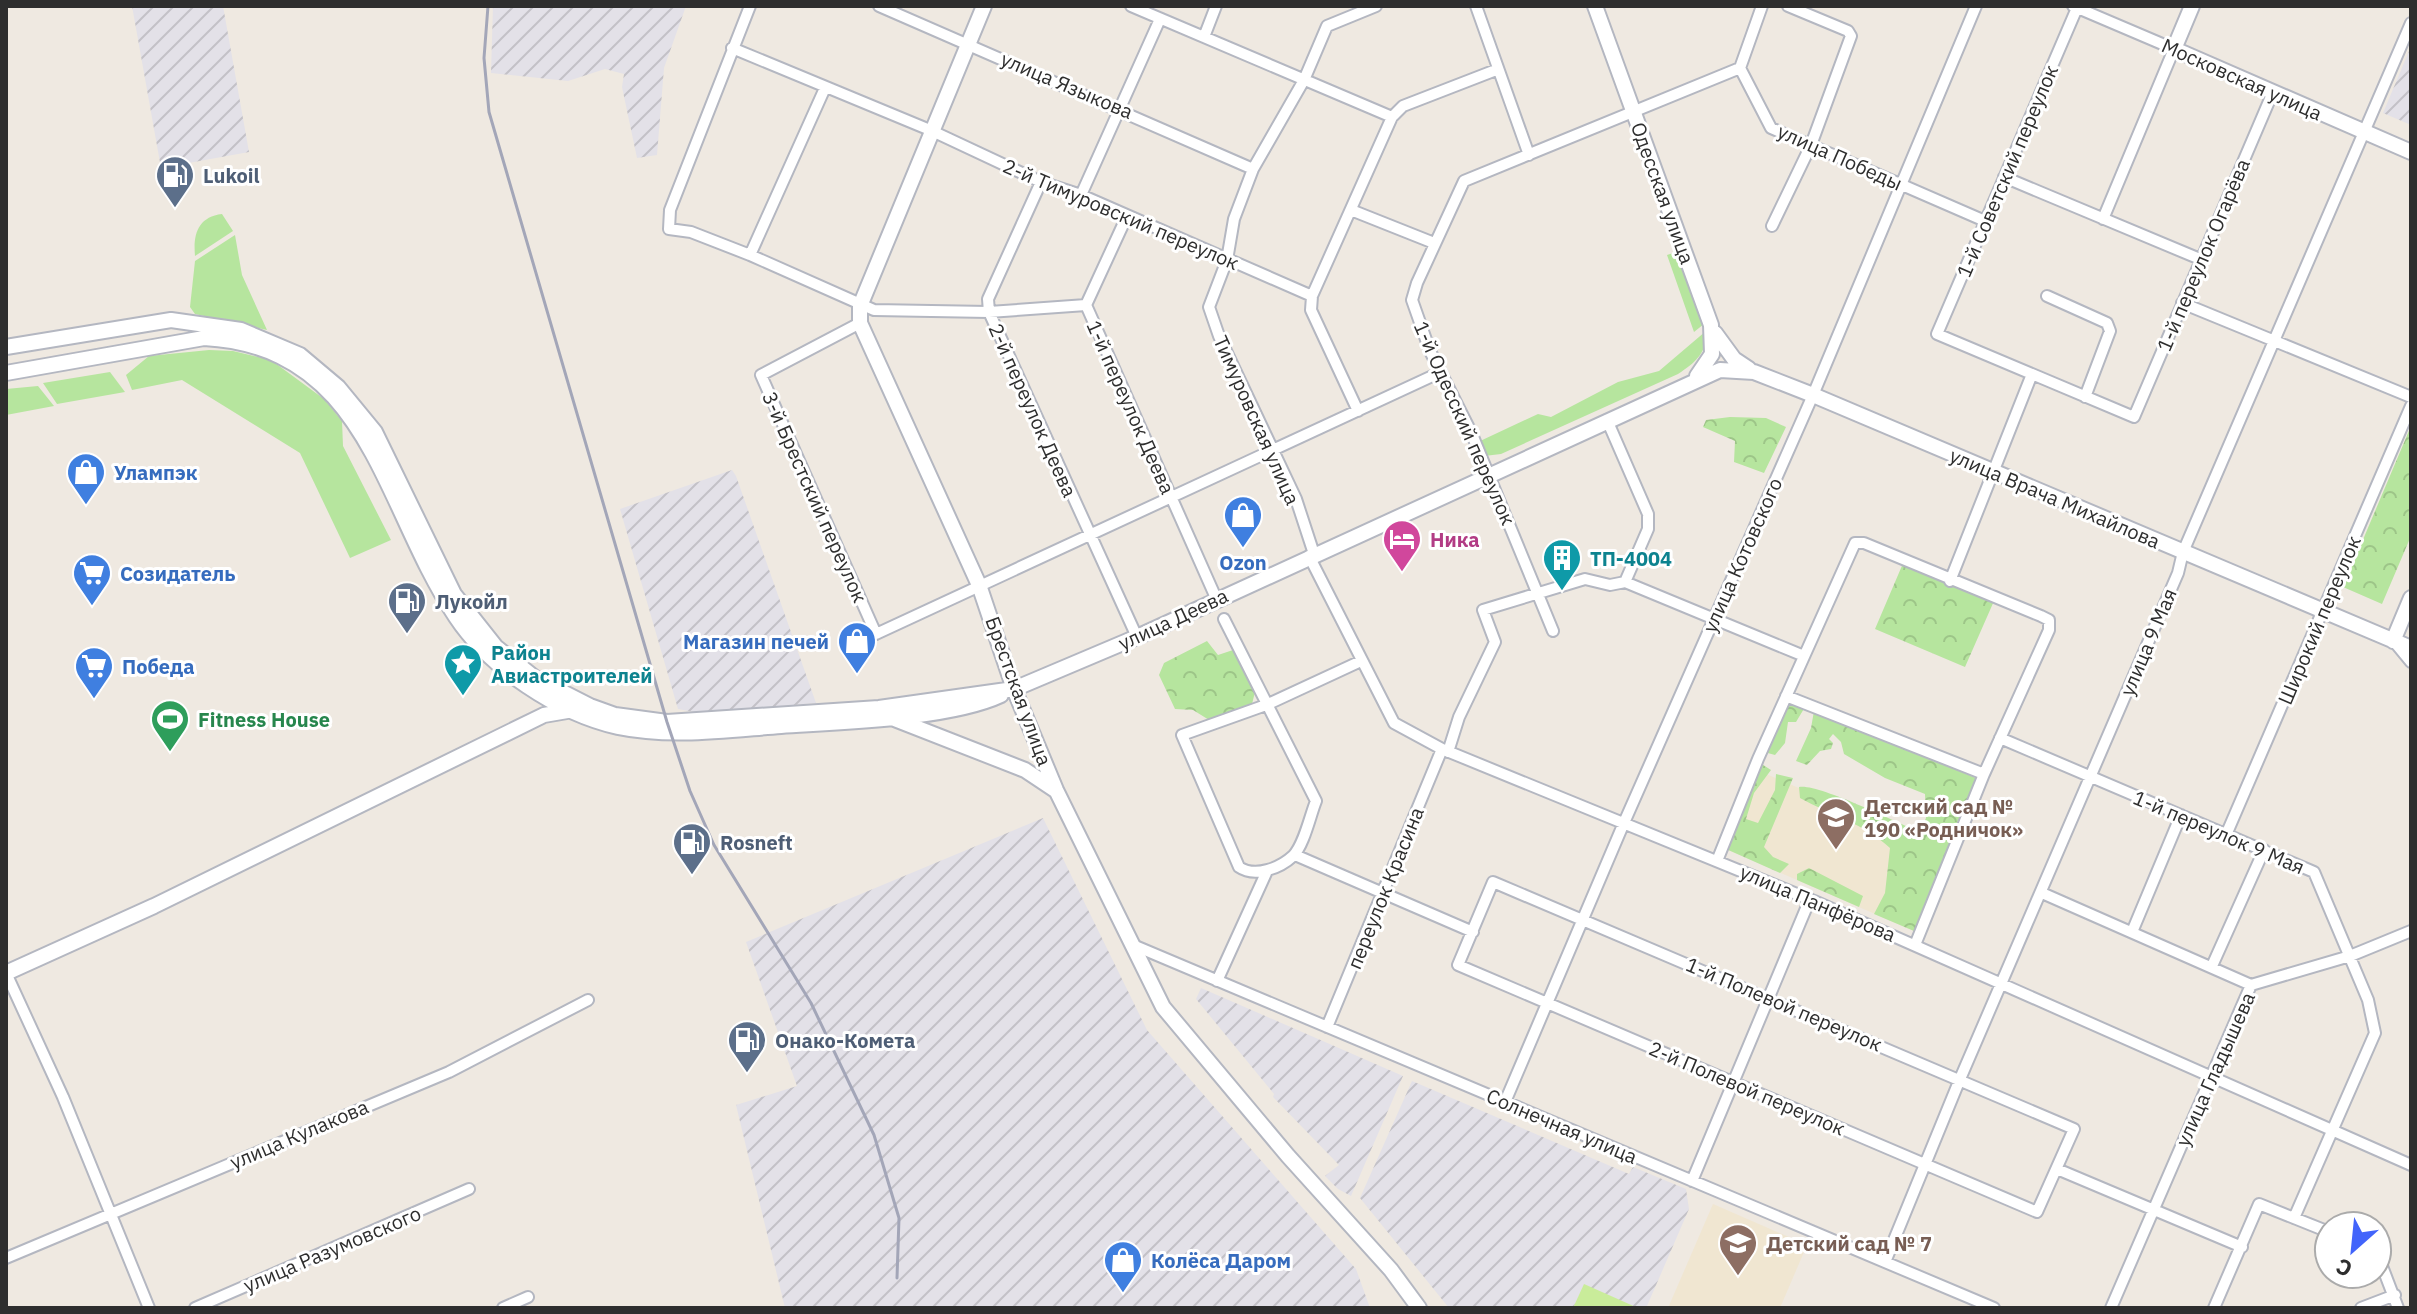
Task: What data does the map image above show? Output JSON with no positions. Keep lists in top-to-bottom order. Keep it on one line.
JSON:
{"streets":{"main road":["Московская улица","Одесская улица","улица Врача Михайлова","улица Деева","Брестская улица"],"street":["улица Языкова","улица Победы","1-й Советский переулок","2-й Тимуровский переулок","1-й переулок Огарёва","1-й переулок Деева","2-й переулок Деева","Тимуровская улица","1-й Одесский переулок","3-й Брестский переулок","улица Котовского","Широкий переулок","улица 9 Мая","1-й переулок 9 Мая","переулок Красина","улица Панфёрова","1-й Полевой переулок","улица Гладышева","2-й Полевой переулок","Солнечная улица","улица Кулакова","улица Разумовского"]},"crossings":[["Московская улица","1-й Советский переулок"],["Московская улица","1-й переулок Огарёва"],["Московская улица","улица 9 Мая"],["улица Языкова","Тимуровская улица"],["улица Языкова","Брестская улица"],["улица Победы","1-й Советский переулок"],["улица Победы","1-й Одесский переулок"],["улица Победы","улица Котовского"],["Одесская улица","1-й Одесский переулок"],["Одесская улица","улица Врача Михайлова"],["Одесская улица","улица Деева"],["2-й Тимуровский переулок","1-й переулок Деева"],["2-й Тимуровский переулок","2-й переулок Деева"],["2-й Тимуровский переулок","Тимуровская улица"],["2-й Тимуровский переулок","Брестская улица"],["1-й переулок Деева","улица Деева"],["2-й переулок Деева","улица Деева"],["Тимуровская улица","улица Деева"],["Тимуровская улица","улица Панфёрова"],["1-й Одесский переулок","улица Деева"],["1-й Одесский переулок","переулок Красина"],["3-й Брестский переулок","Брестская улица"],["улица Врача Михайлова","улица Котовского"],["улица Врача Михайлова","улица Деева"],["улица Врача Михайлова","Широкий переулок"],["улица Врача Михайлова","улица 9 Мая"],["улица Котовского","переулок Красина"],["улица Котовского","улица Панфёрова"],["улица Котовского","1-й Полевой переулок"],["улица Котовского","2-й Полевой переулок"],["улица Котовского","Солнечная улица"],["улица Деева","Брестская улица"],["улица Деева","улица Панфёрова"],["Широкий переулок","1-й переулок 9 Мая"],["улица 9 Мая","1-й переулок 9 Мая"],["улица 9 Мая","улица Панфёрова"],["улица 9 Мая","1-й Полевой переулок"],["улица 9 Мая","2-й Полевой переулок"],["улица 9 Мая","Солнечная улица"],["Брестская улица","Солнечная улица"],["1-й переулок 9 Мая","улица Панфёрова"],["1-й переулок 9 Мая","улица Гладышева"],["переулок Красина","улица Панфёрова"],["переулок Красина","Солнечная улица"],["улица Панфёрова","улица Гладышева"],["1-й Полевой переулок","2-й Полевой переулок"]],"places":{"fuel station":["Lukoil","Лукойл","Rosneft","Онако-Комета"],"shop":["Улампэк","Ozon","Магазин печей","Колёса Даром"],"hotel":["Ника"],"building":["ТП-4004"],"supermarket":["Созидатель","Победа"],"place":["Район Авиастроителей"],"sports":["Fitness House"],"school or university":["Детский сад № 190 «Родничок»","Детский сад № 7"]},"north":"bottom left"}
